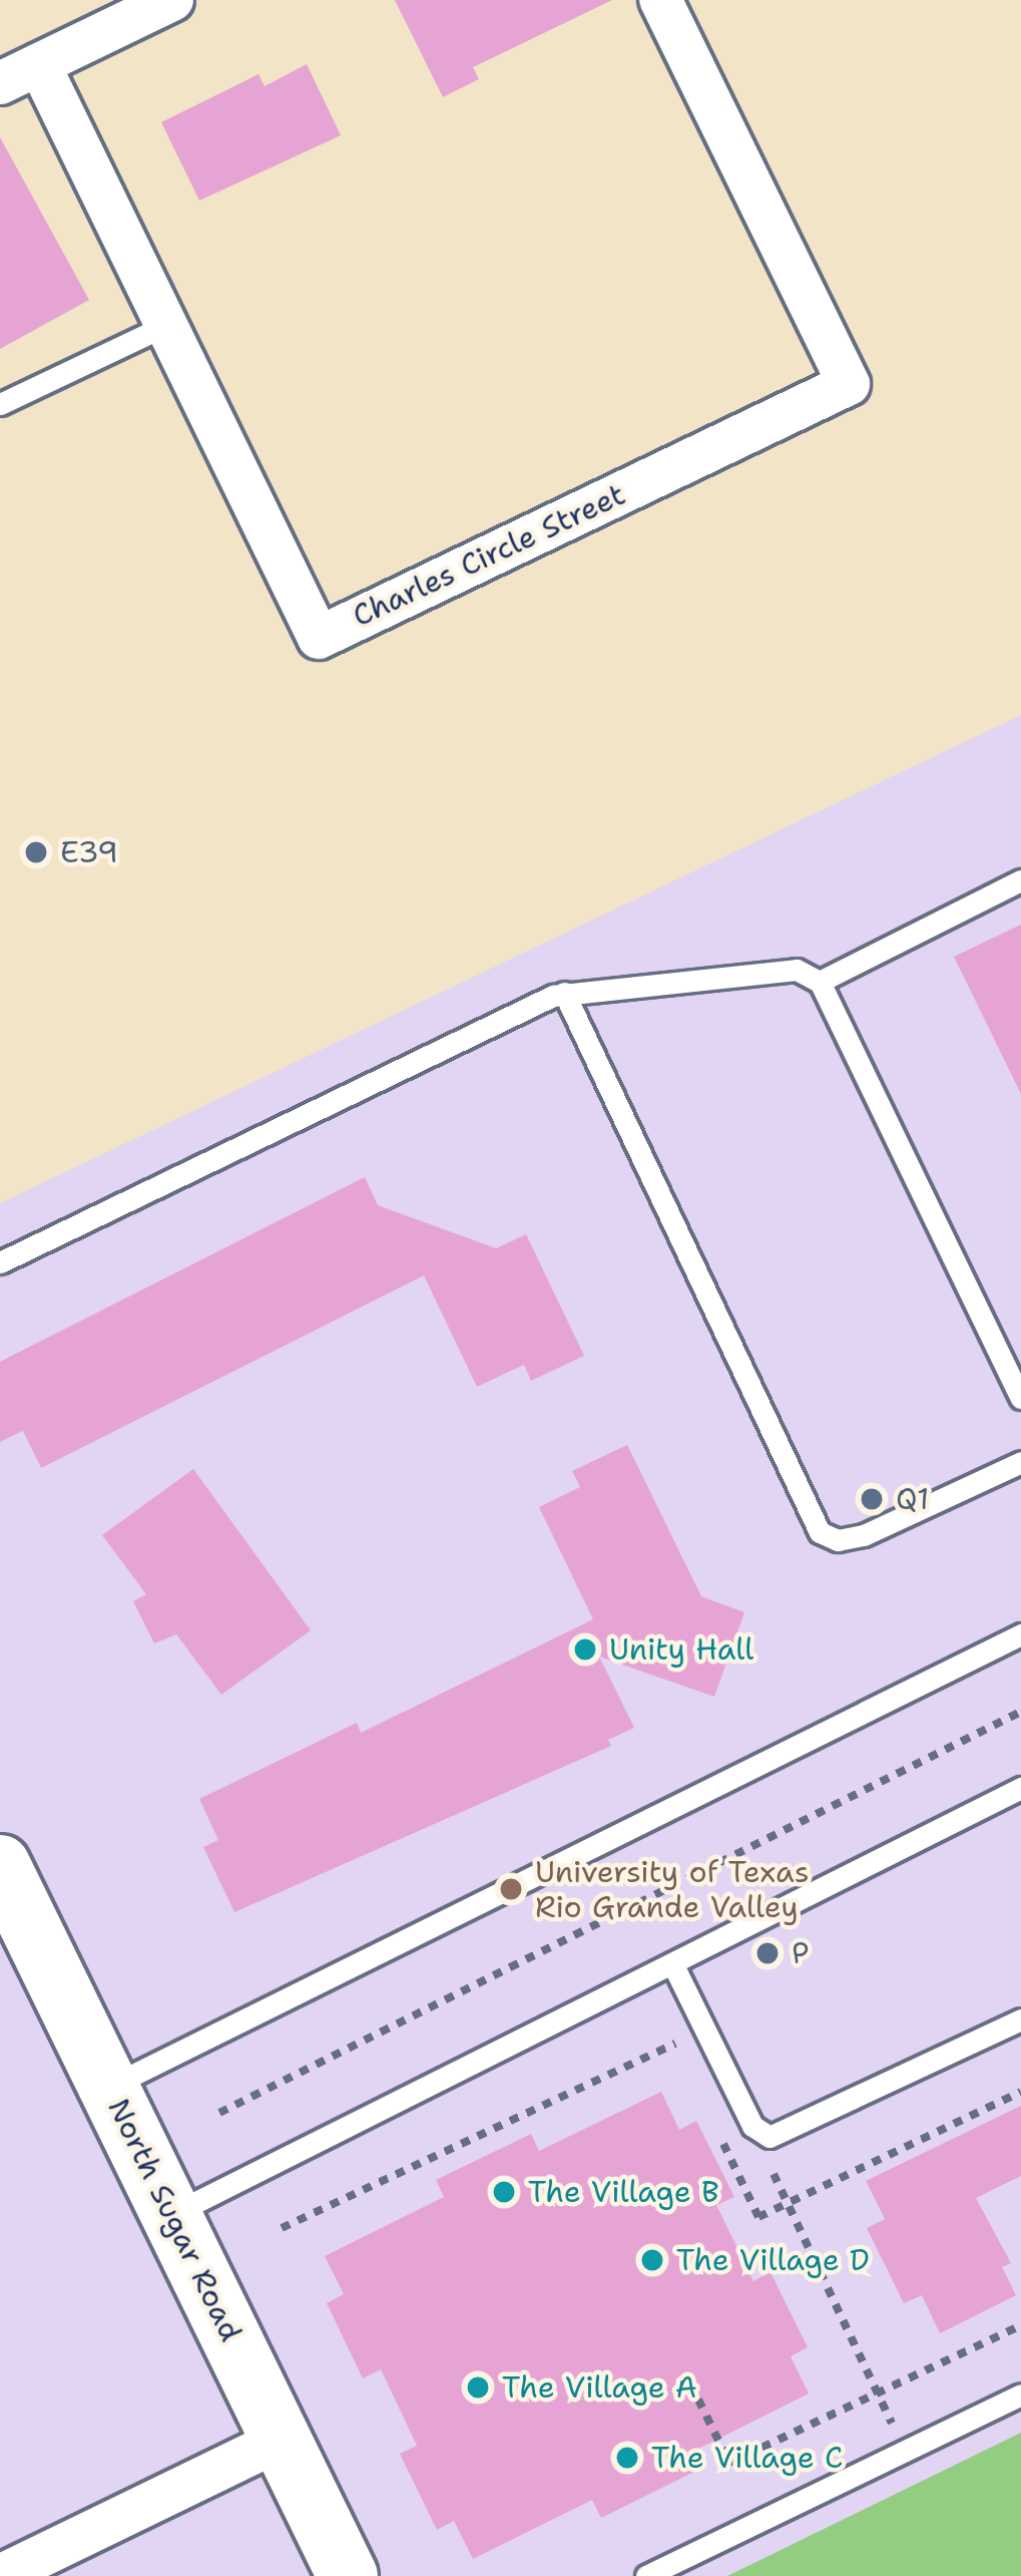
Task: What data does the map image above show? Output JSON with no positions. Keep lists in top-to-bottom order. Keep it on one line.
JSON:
{"streets":{"street":["Charles Circle Street","North Sugar Road"]},"places":["E39","Q1","Unity Hall","University of Texas Rio Grande Valley","P","The Village B","The Village D","The Village A","The Village C"]}
